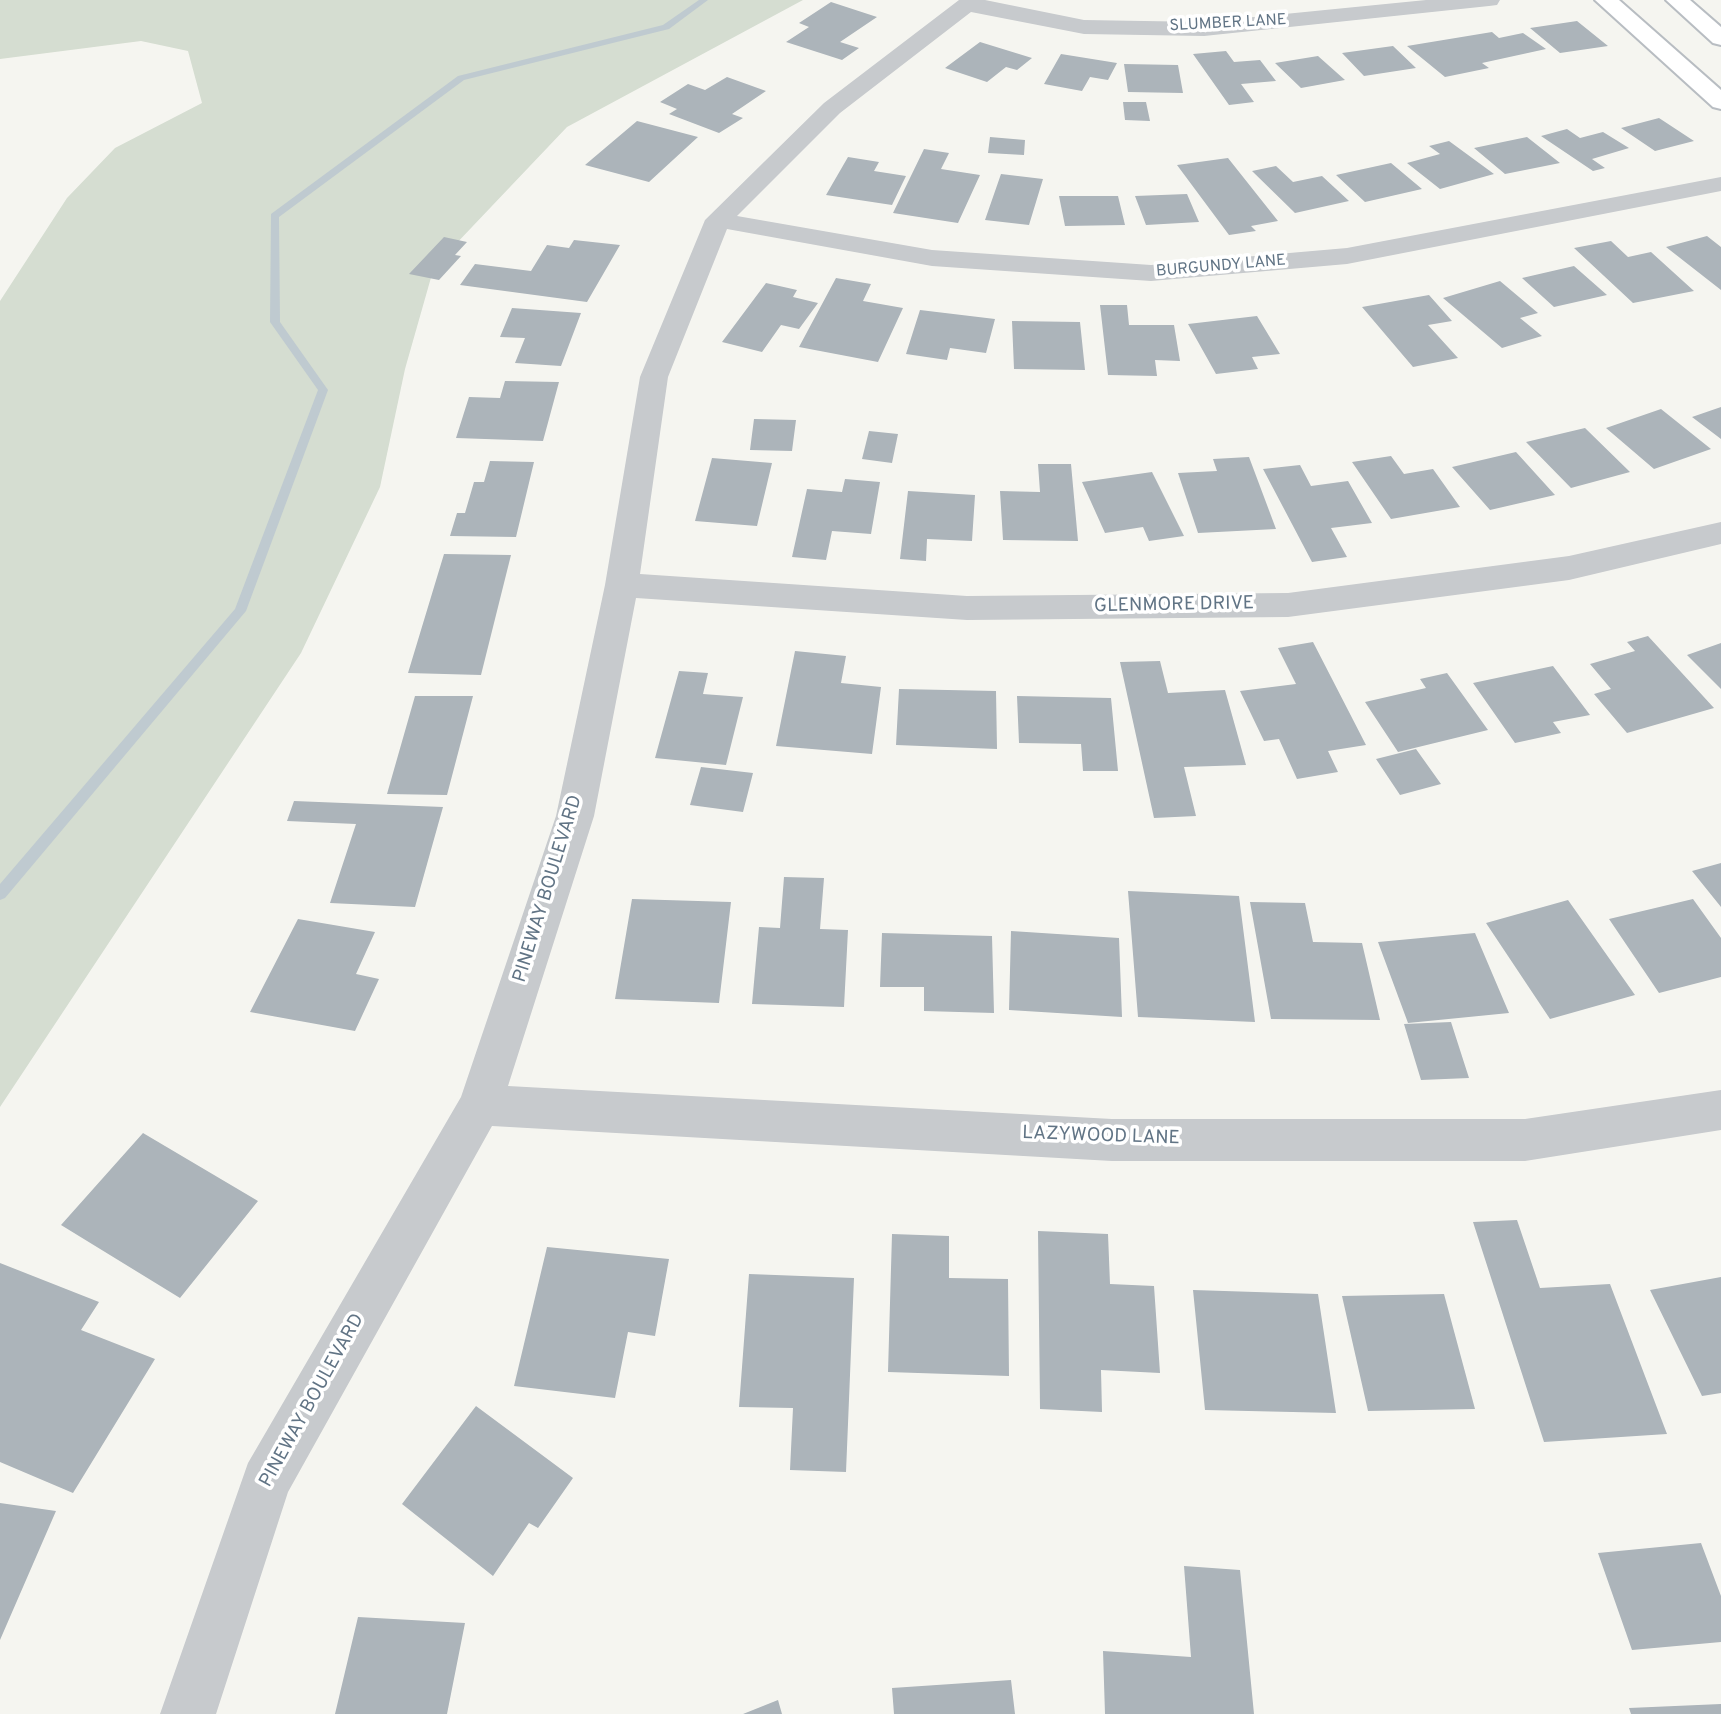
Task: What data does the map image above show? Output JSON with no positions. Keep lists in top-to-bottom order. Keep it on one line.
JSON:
{"streets":{"street":["SLUMBER LANE","BURGUNDY LANE","GLENMORE DRIVE","PINEWAY BOULEVARD","LAZYWOOD LANE"]},"crossings":[["SLUMBER LANE","PINEWAY BOULEVARD"],["BURGUNDY LANE","PINEWAY BOULEVARD"],["GLENMORE DRIVE","PINEWAY BOULEVARD"],["PINEWAY BOULEVARD","LAZYWOOD LANE"]]}
